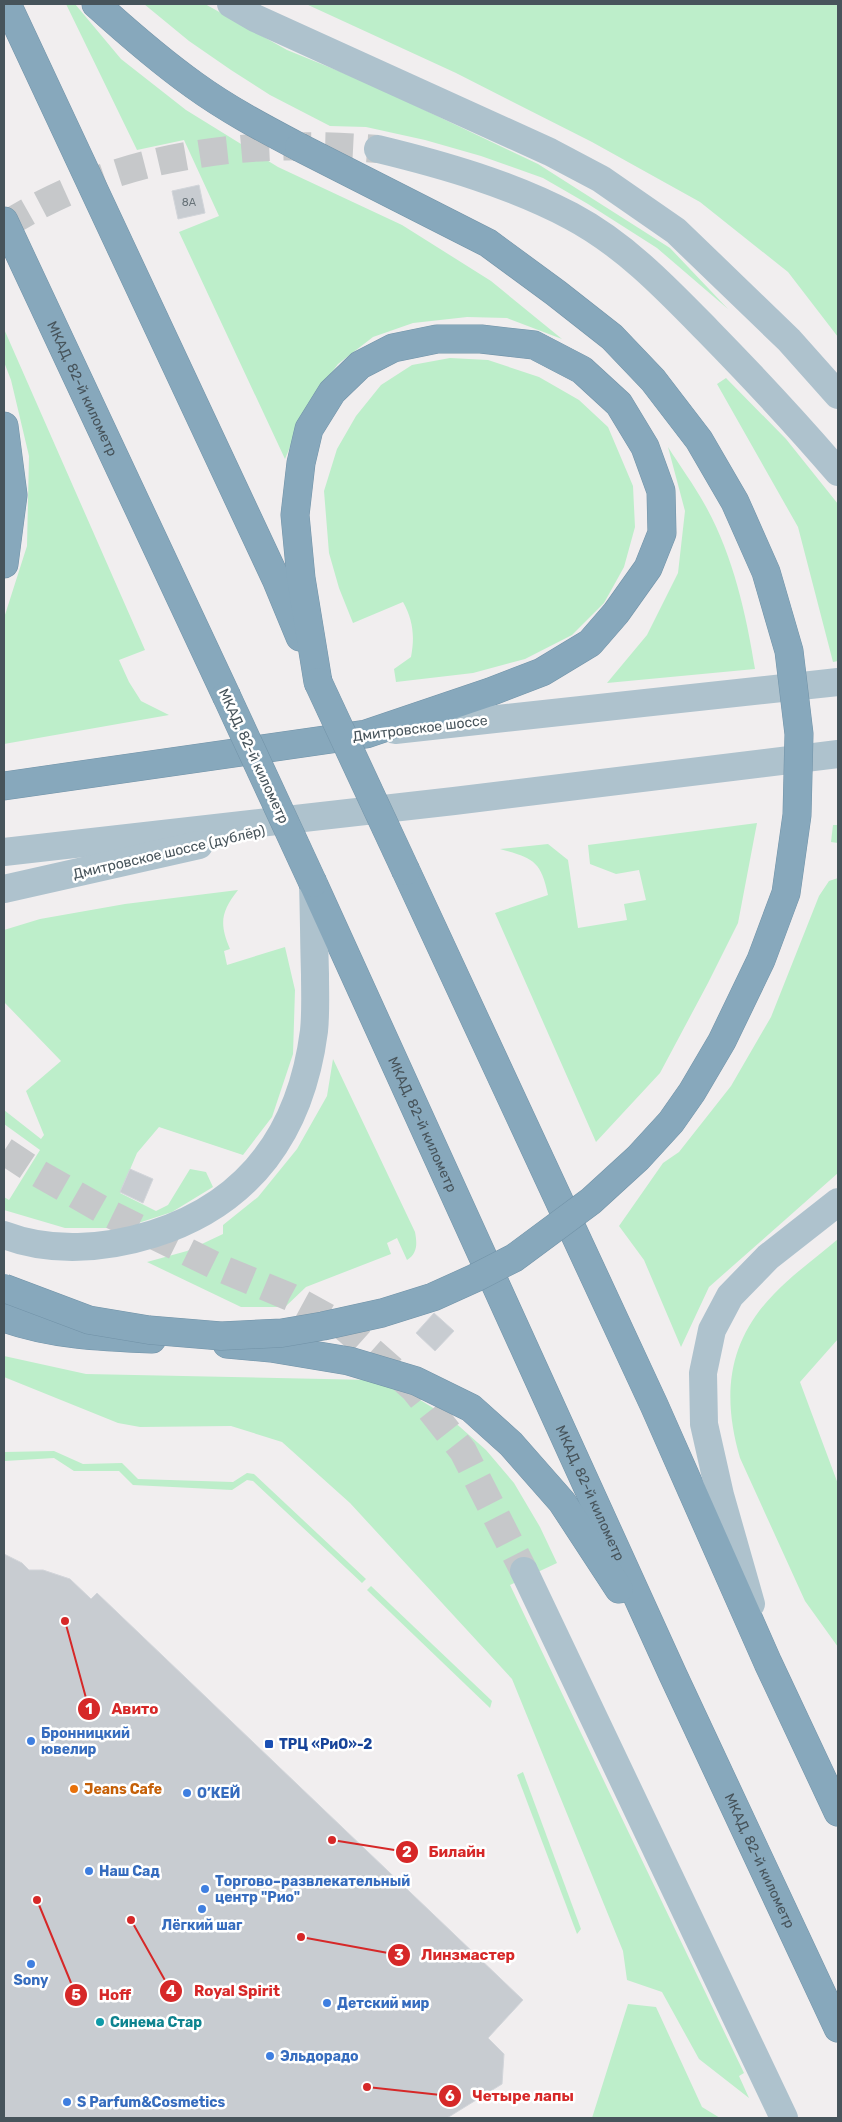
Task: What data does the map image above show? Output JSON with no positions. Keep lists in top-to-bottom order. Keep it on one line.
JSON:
{"streets":{"highway":["МКАД, 82-й километр","Дмитровское шоссе"],"main road":["Дмитровское шоссе (дублёр)"]},"places":{"other":["Авито","Бронницкий ювелир","Jeans Cafe","О’КЕЙ","Билайн","Наш Сад","Торгово–развлекательный центр \"Рио\"","Hoff","Лёгкий шаг","Royal Spirit","Линзмастер","Sony","Детский мир","Синема Стар","Эльдорадо","Четыре лапы","S Parfum&Cosmetics"],"transit":["ТРЦ «РиО»-2"]},"house_numbers":["8А"]}
